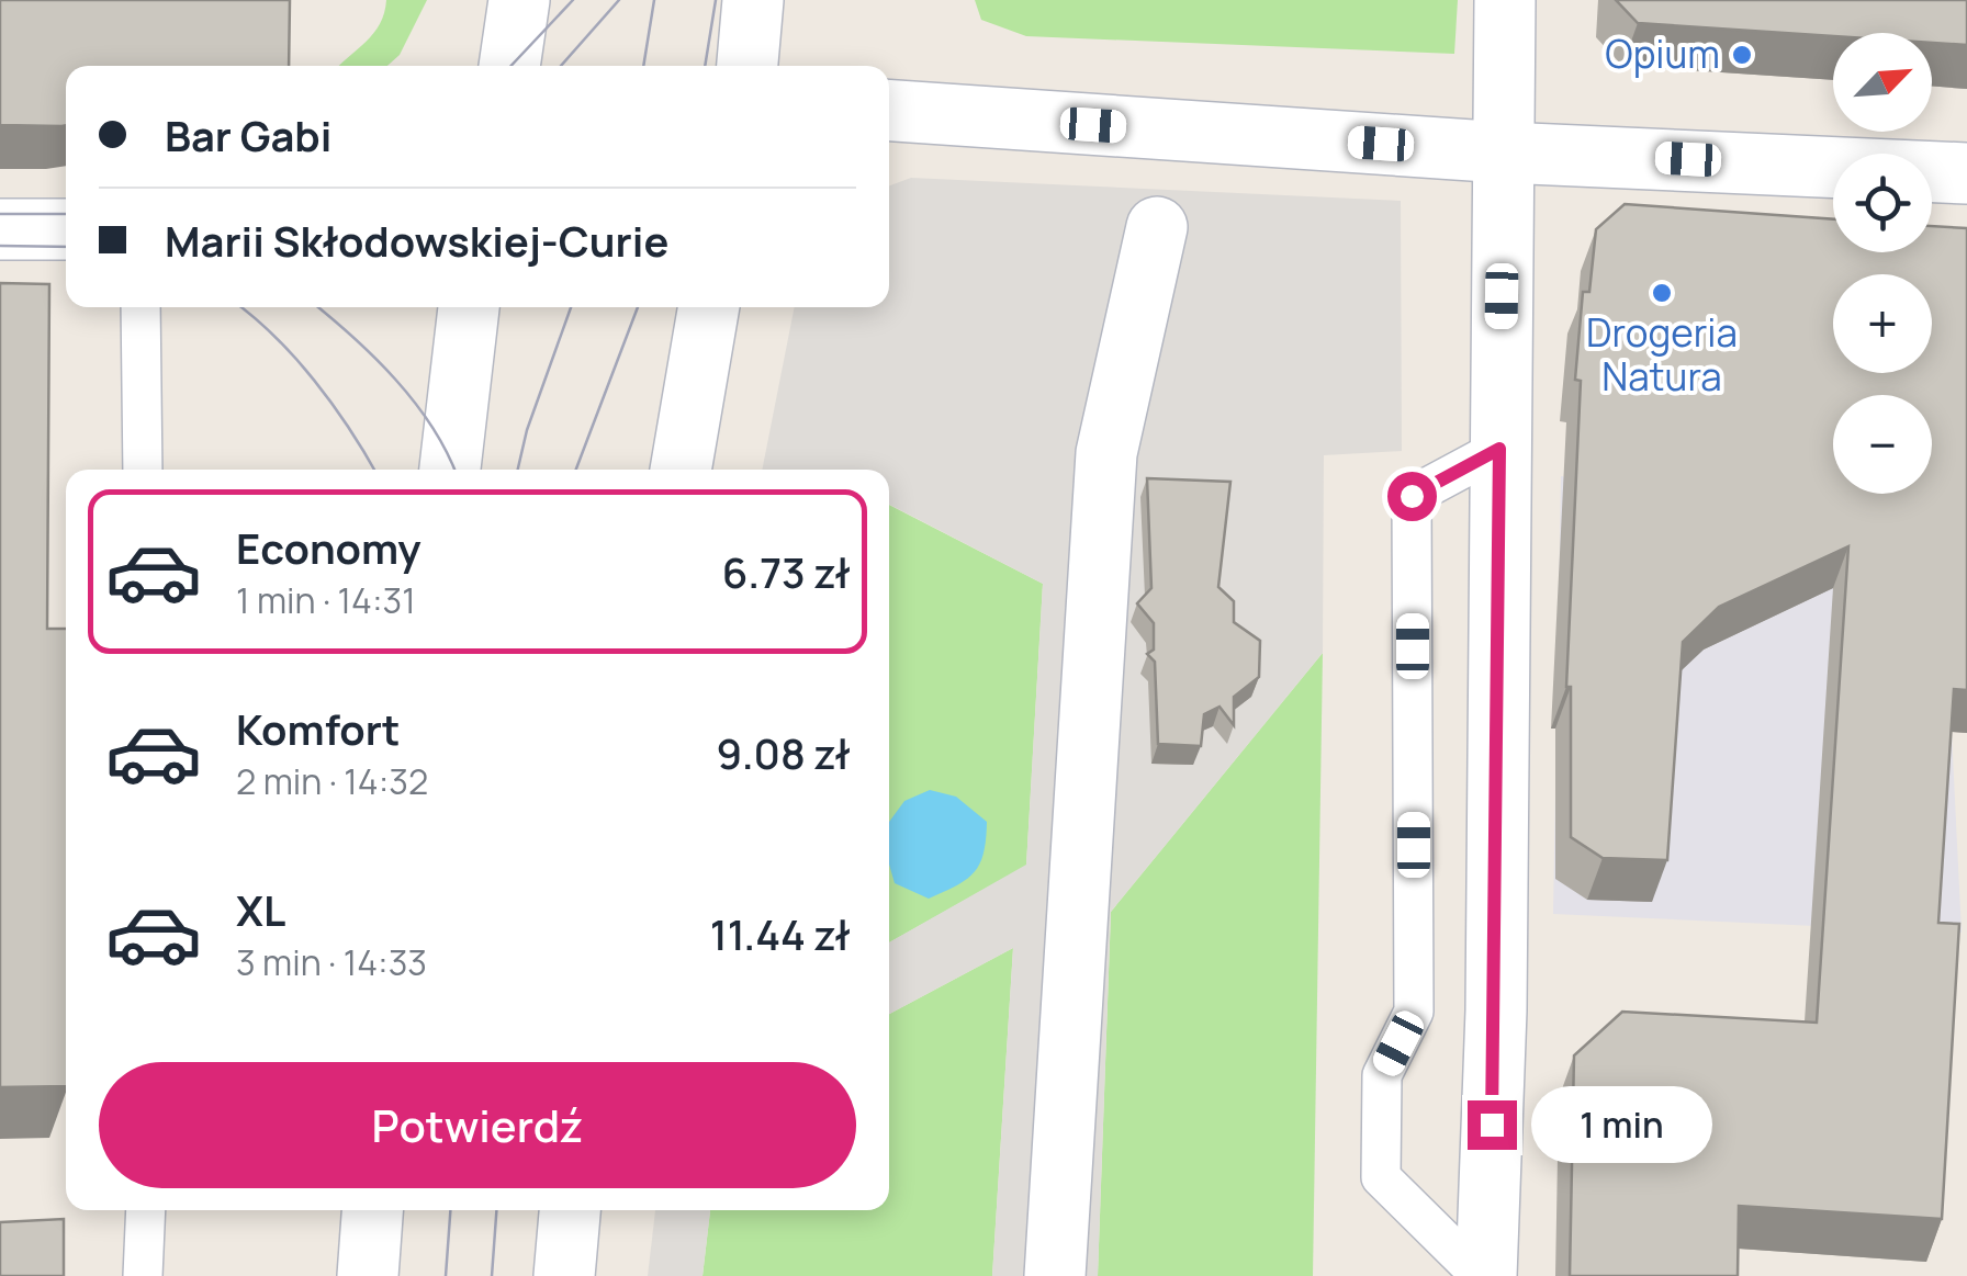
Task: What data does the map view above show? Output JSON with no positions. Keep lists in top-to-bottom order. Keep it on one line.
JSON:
{"places":["Opium","Drogeria Natura"],"north":"top right","page":{"map_buttons":["+","−"],"banner":["Bar Gabi","Marii Skłodowskiej-Curie"],"list":[{"name":"Economy","note":"1 min · 14:31","value":"6.73 zł"},{"name":"Komfort","note":"2 min · 14:32","value":"9.08 zł"},{"name":"XL","note":"3 min · 14:33","value":"11.44 zł"}],"buttons":"Potwierdź","bubble":"1 min"}}
